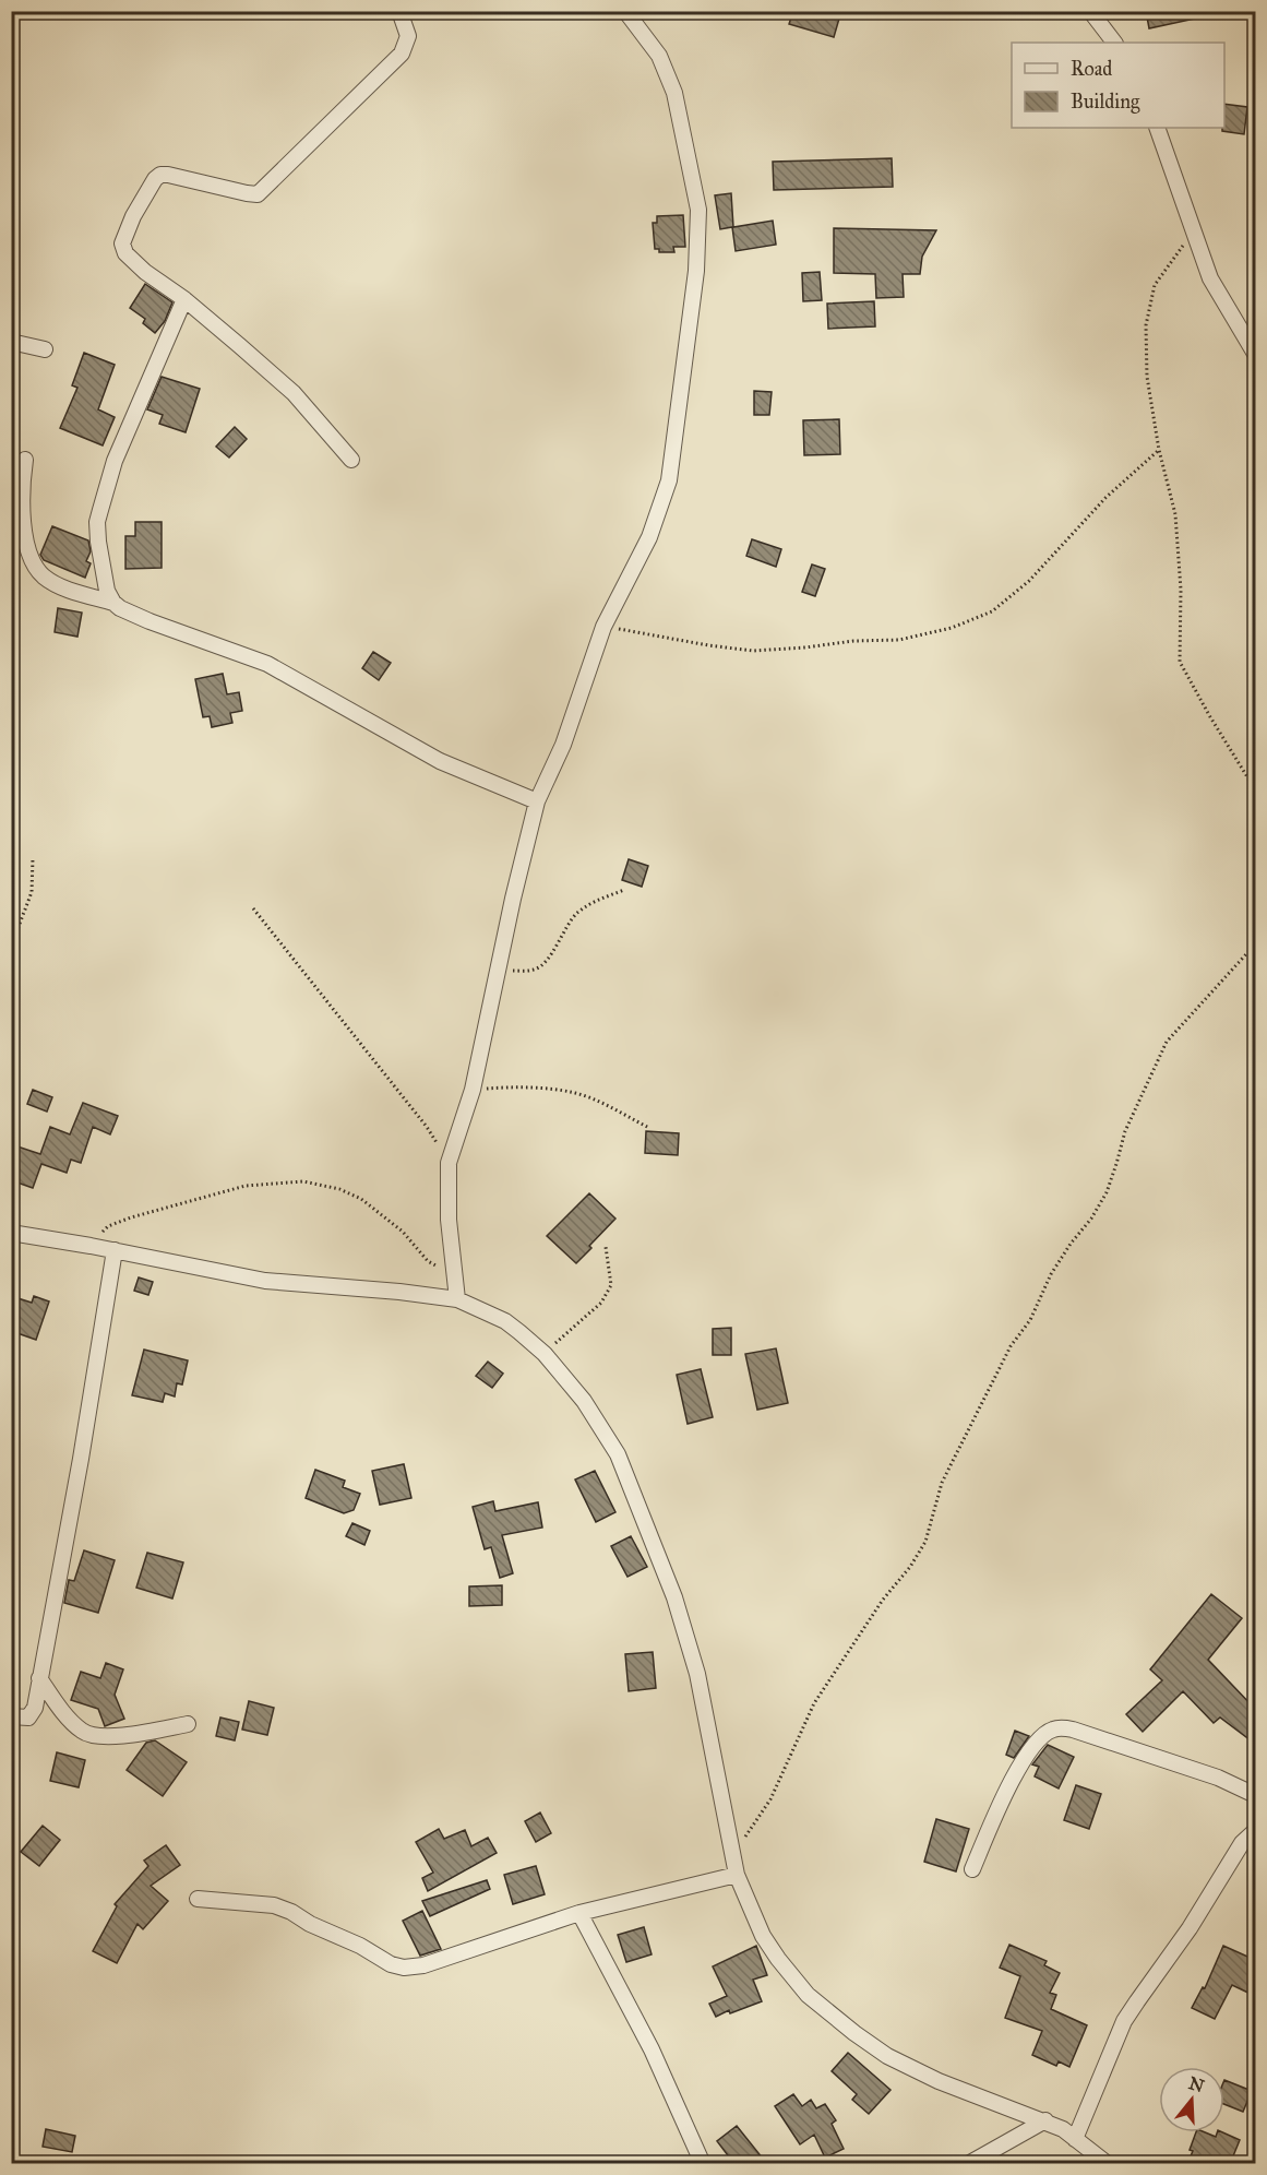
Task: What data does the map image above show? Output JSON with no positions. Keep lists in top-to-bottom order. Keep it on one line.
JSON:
{"legend":["Road","Building"],"north":"top"}
